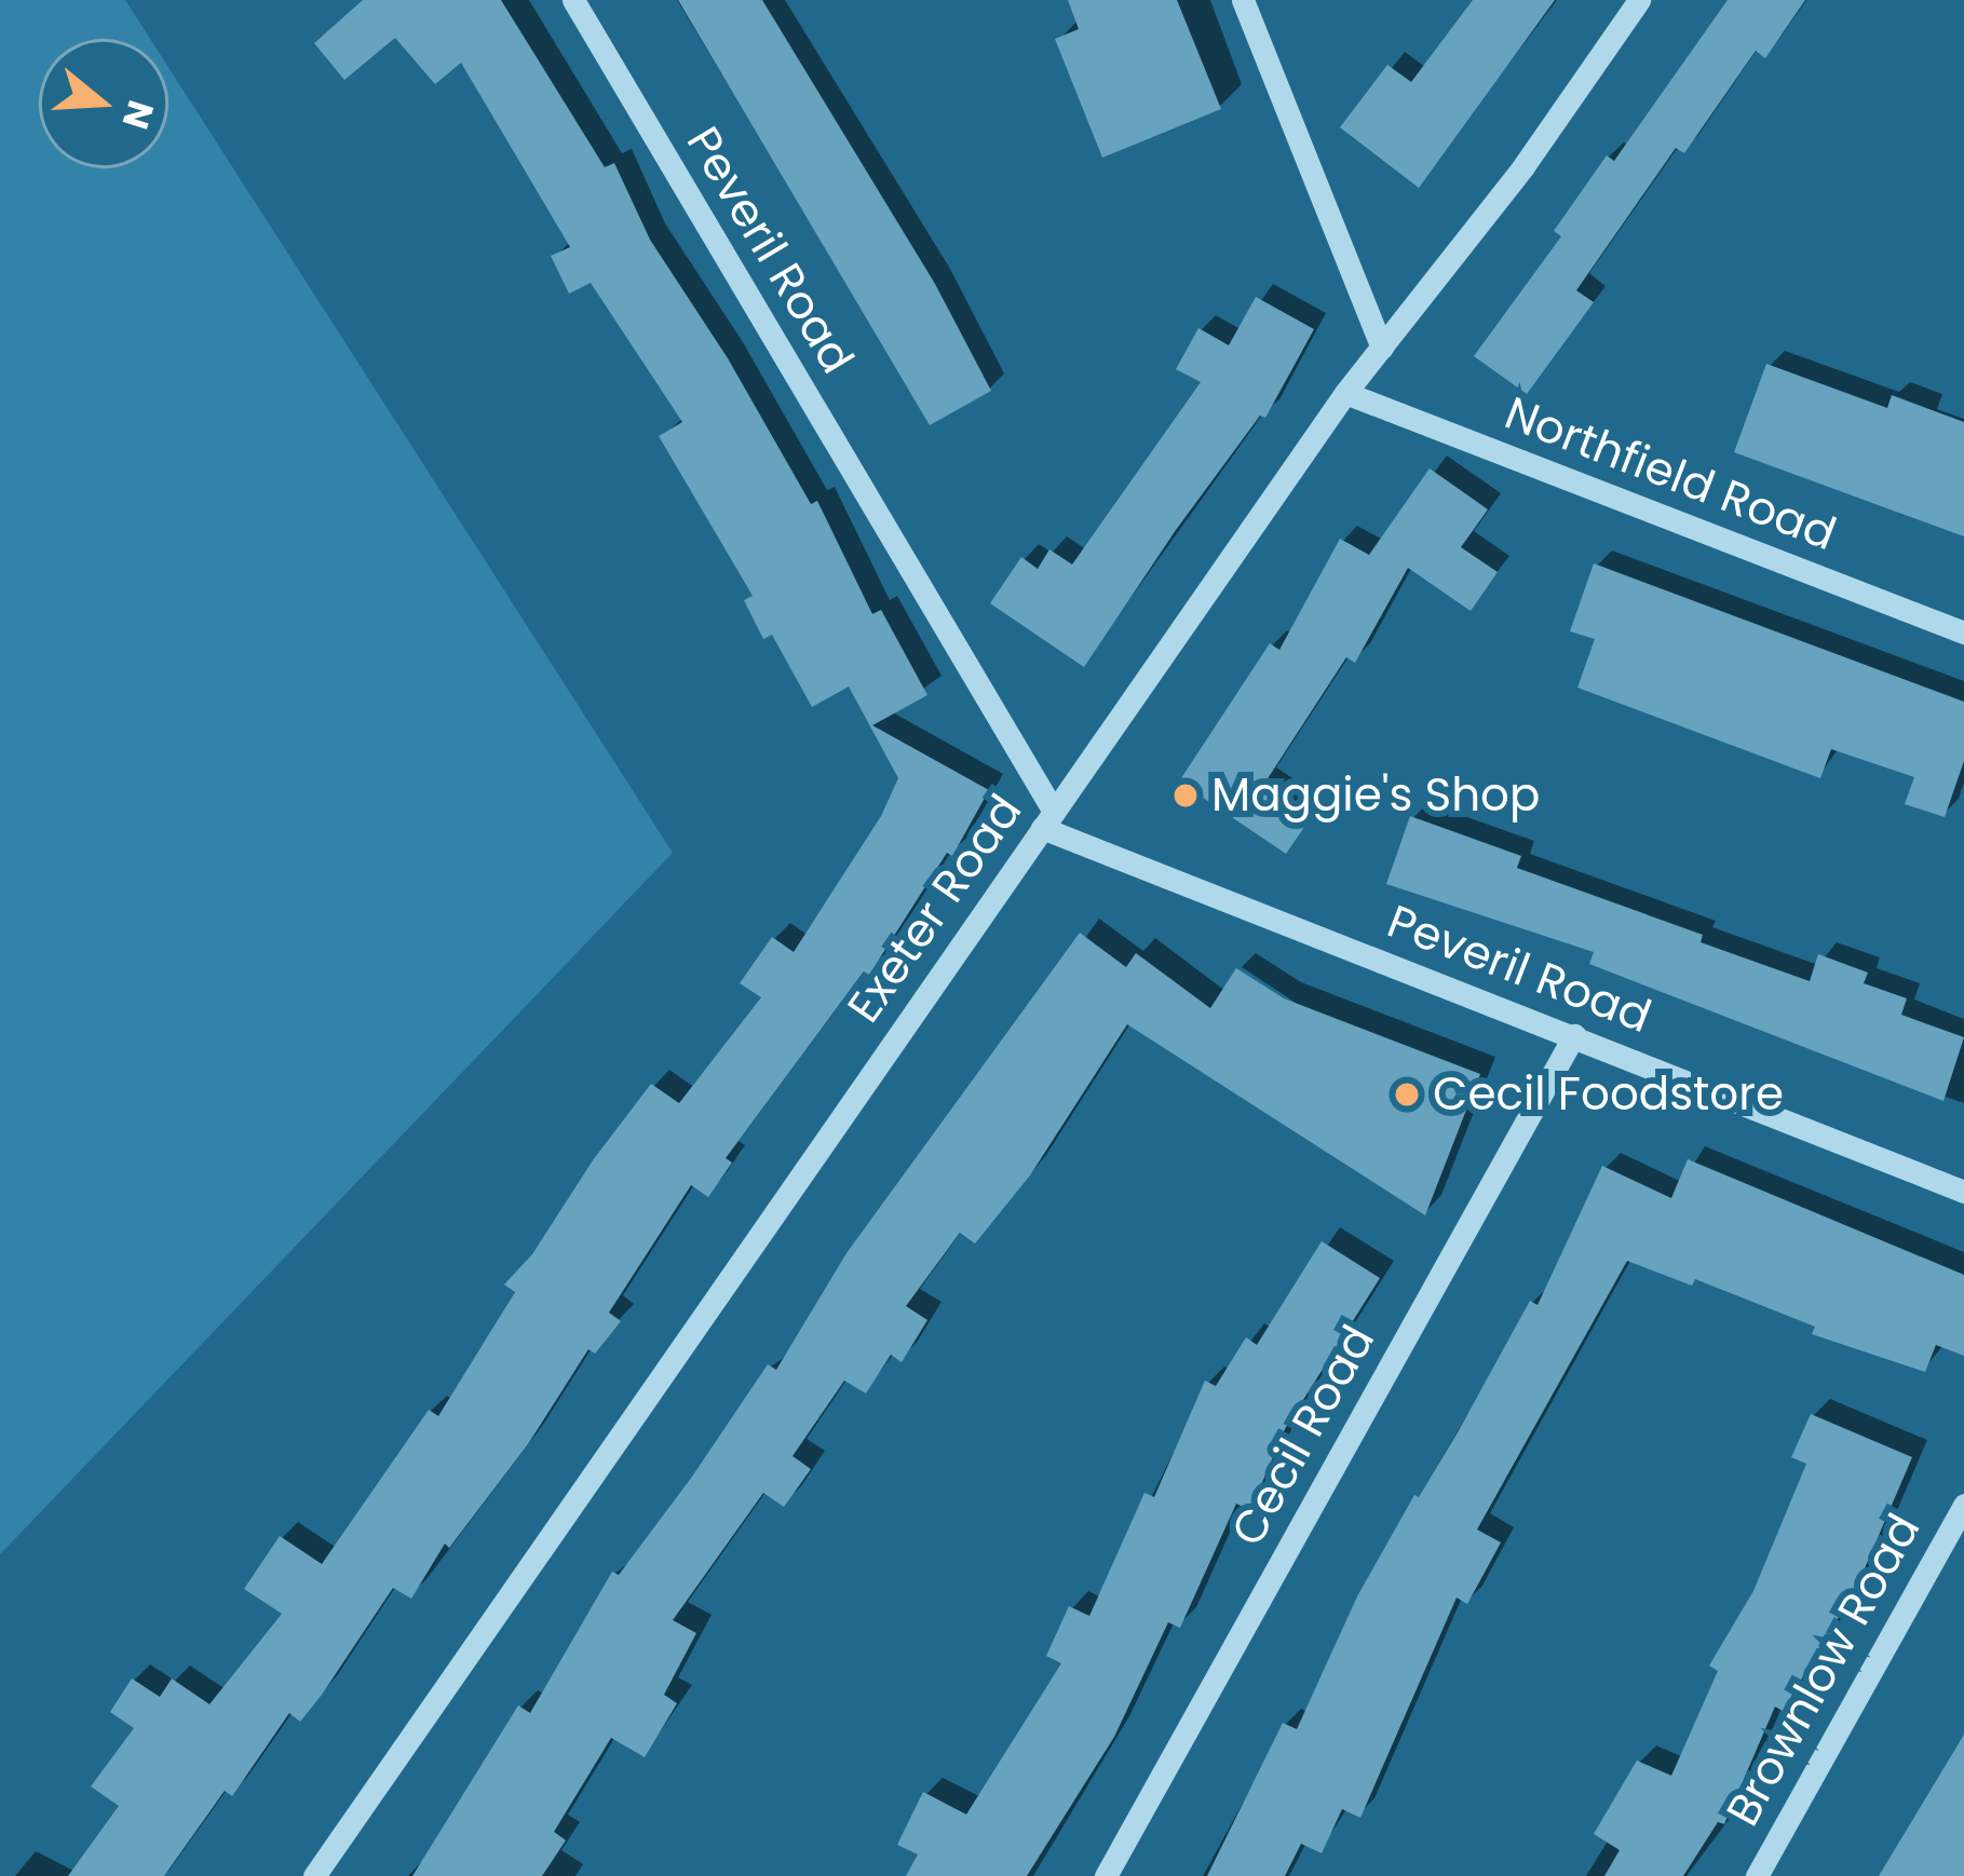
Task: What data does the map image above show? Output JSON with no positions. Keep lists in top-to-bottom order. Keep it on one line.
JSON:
{"streets":{"street":["Peveril Road","Northfield Road","Exeter Road","Cecil Road","Brownlow Road"]},"crossings":[["Peveril Road","Exeter Road"],["Peveril Road","Cecil Road"],["Northfield Road","Exeter Road"]],"places":["Maggie's Shop","Cecil Foodstore"],"north":"right"}
